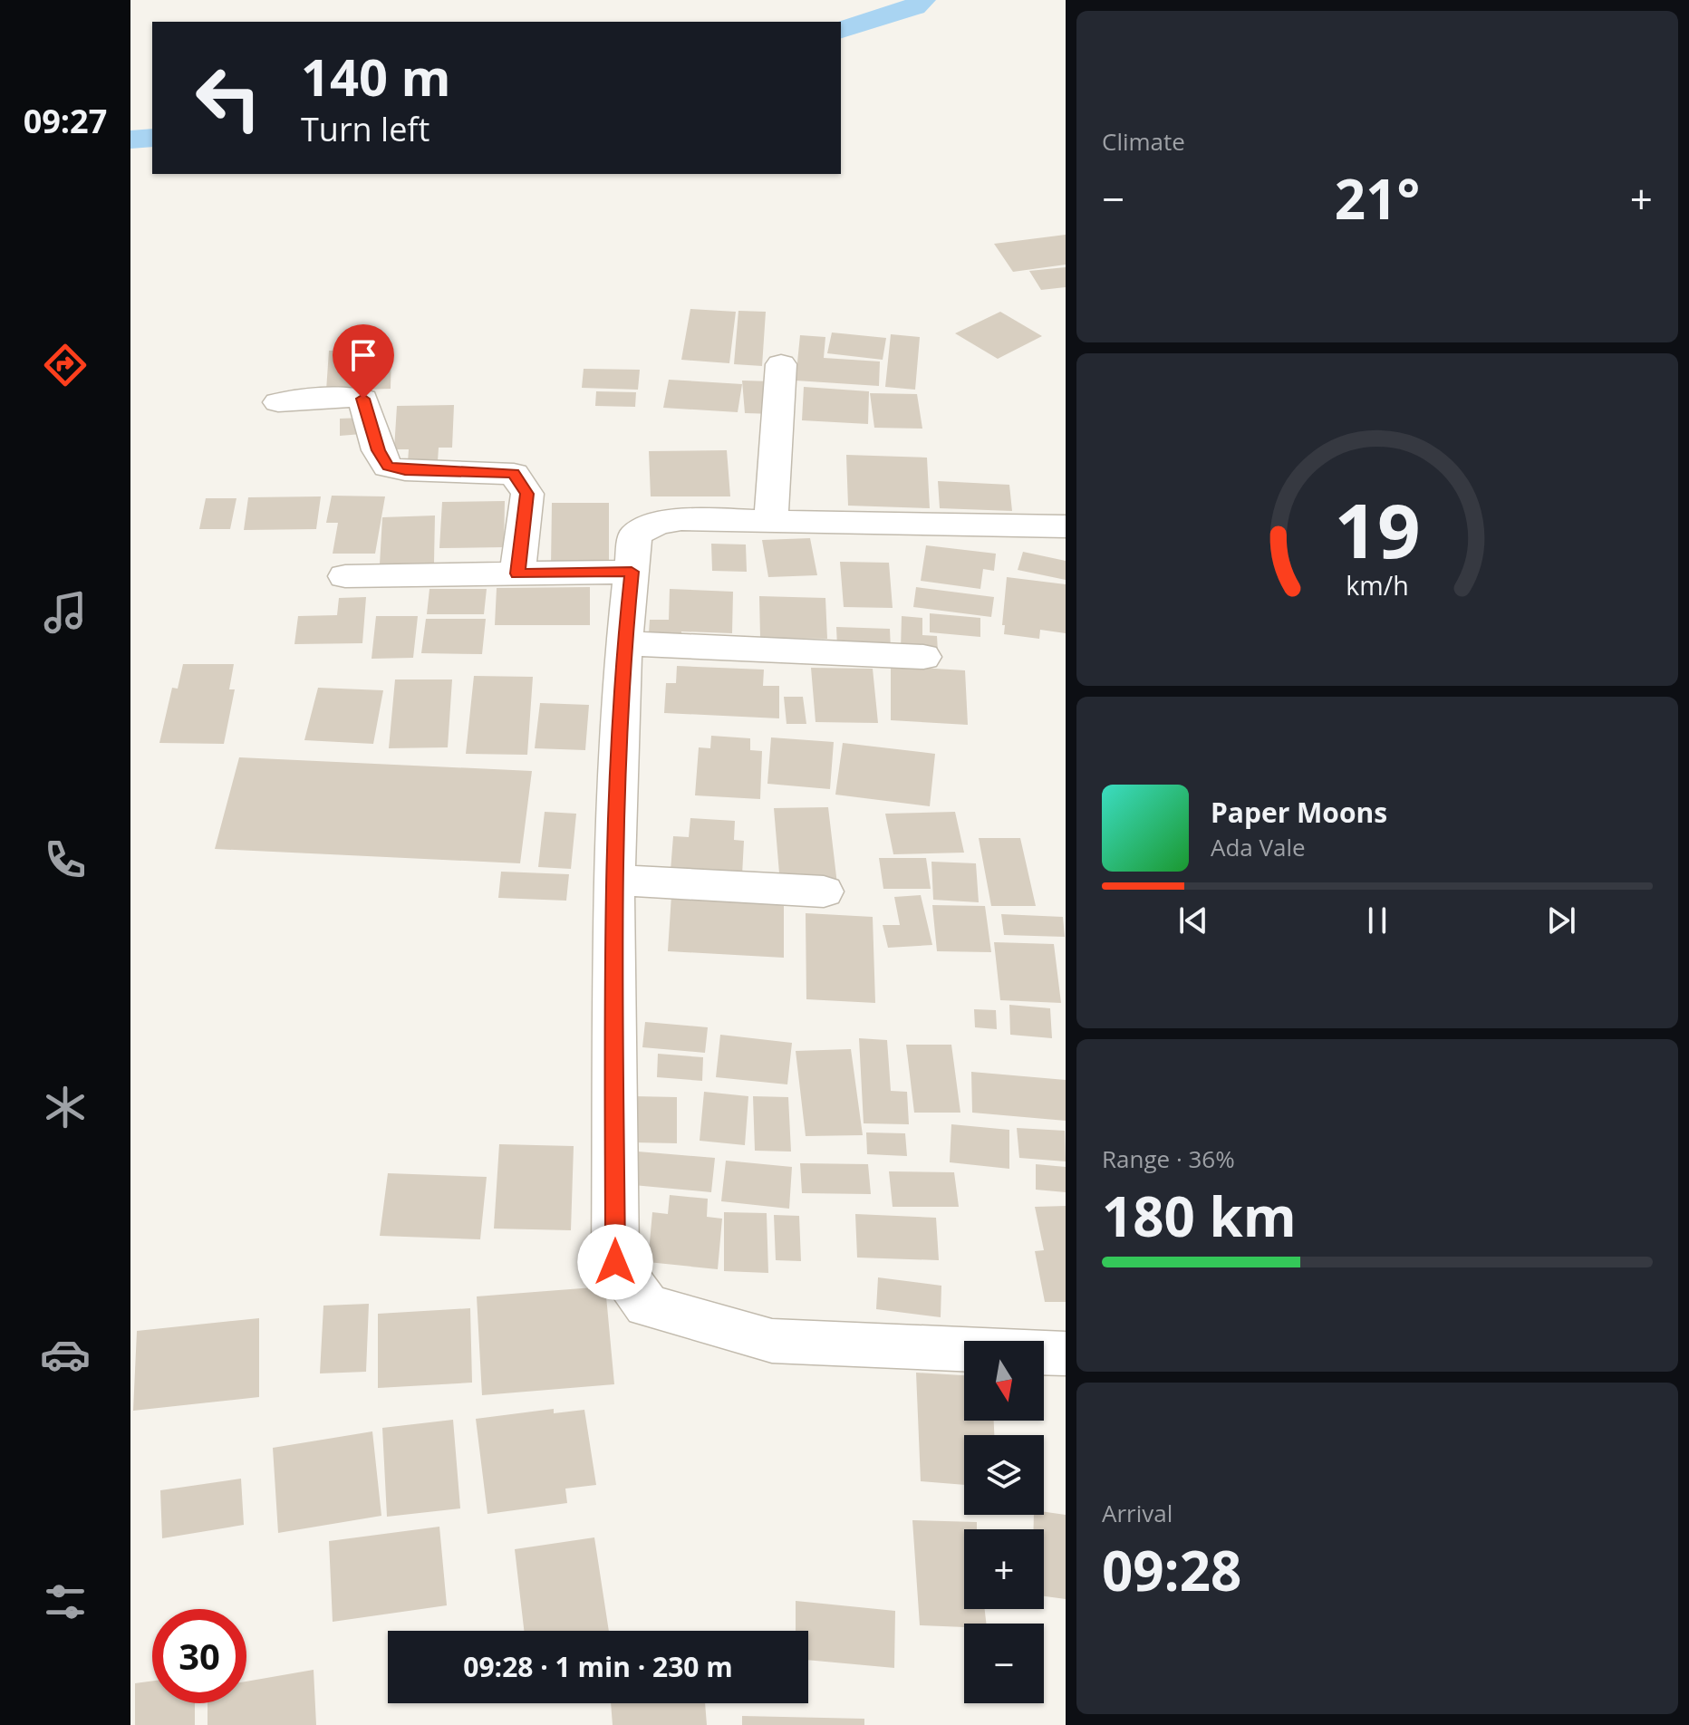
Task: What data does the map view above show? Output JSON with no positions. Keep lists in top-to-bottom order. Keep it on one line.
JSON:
{"north":"bottom","page":{"tabs":"09:27","tile":["Climate",["Range · 36%","180 km"],["Arrival","09:28"]],"turn":["140 m","Turn left"],"heat":["−","21°","+"],"song":["Paper Moons","Ada Vale"],"map_buttons":["+","−"],"limit":"30","trip":"09:28 · 1 min · 230 m","gauge":["19","km/h"]}}
